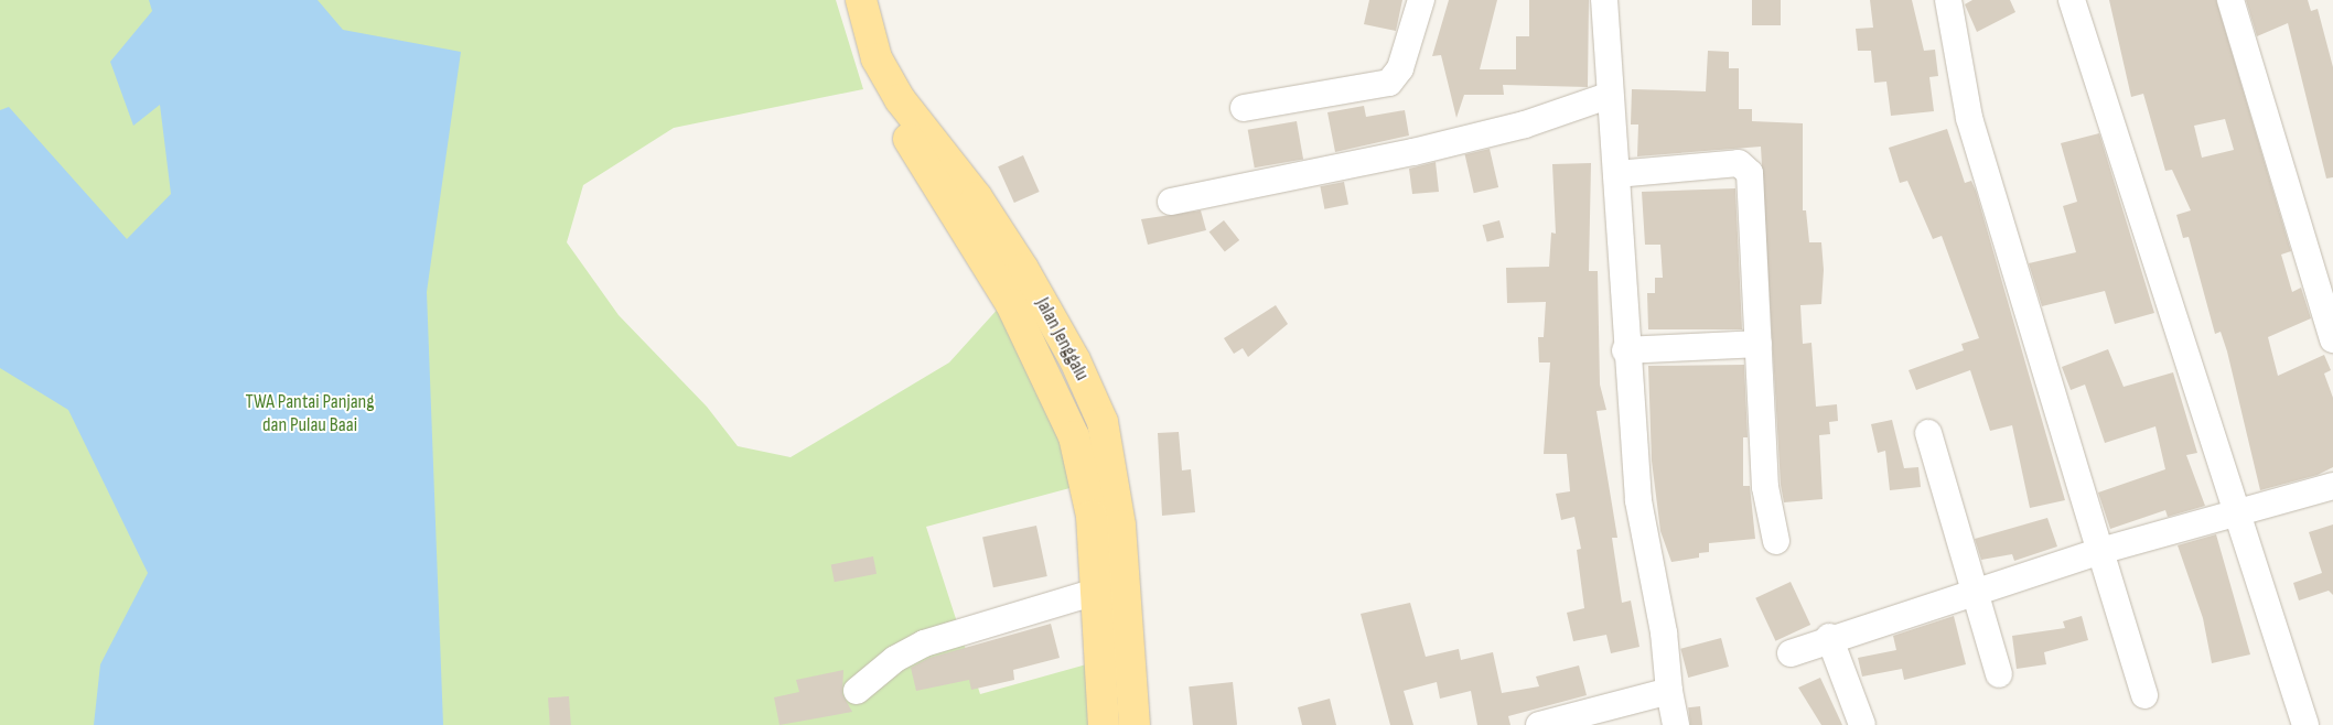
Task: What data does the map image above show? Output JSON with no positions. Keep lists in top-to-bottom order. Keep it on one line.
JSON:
{"streets":{"main road":["Jalan Jenggalu"]},"parks":["TWA Pantai Panjang dan Pulau Baai"]}
